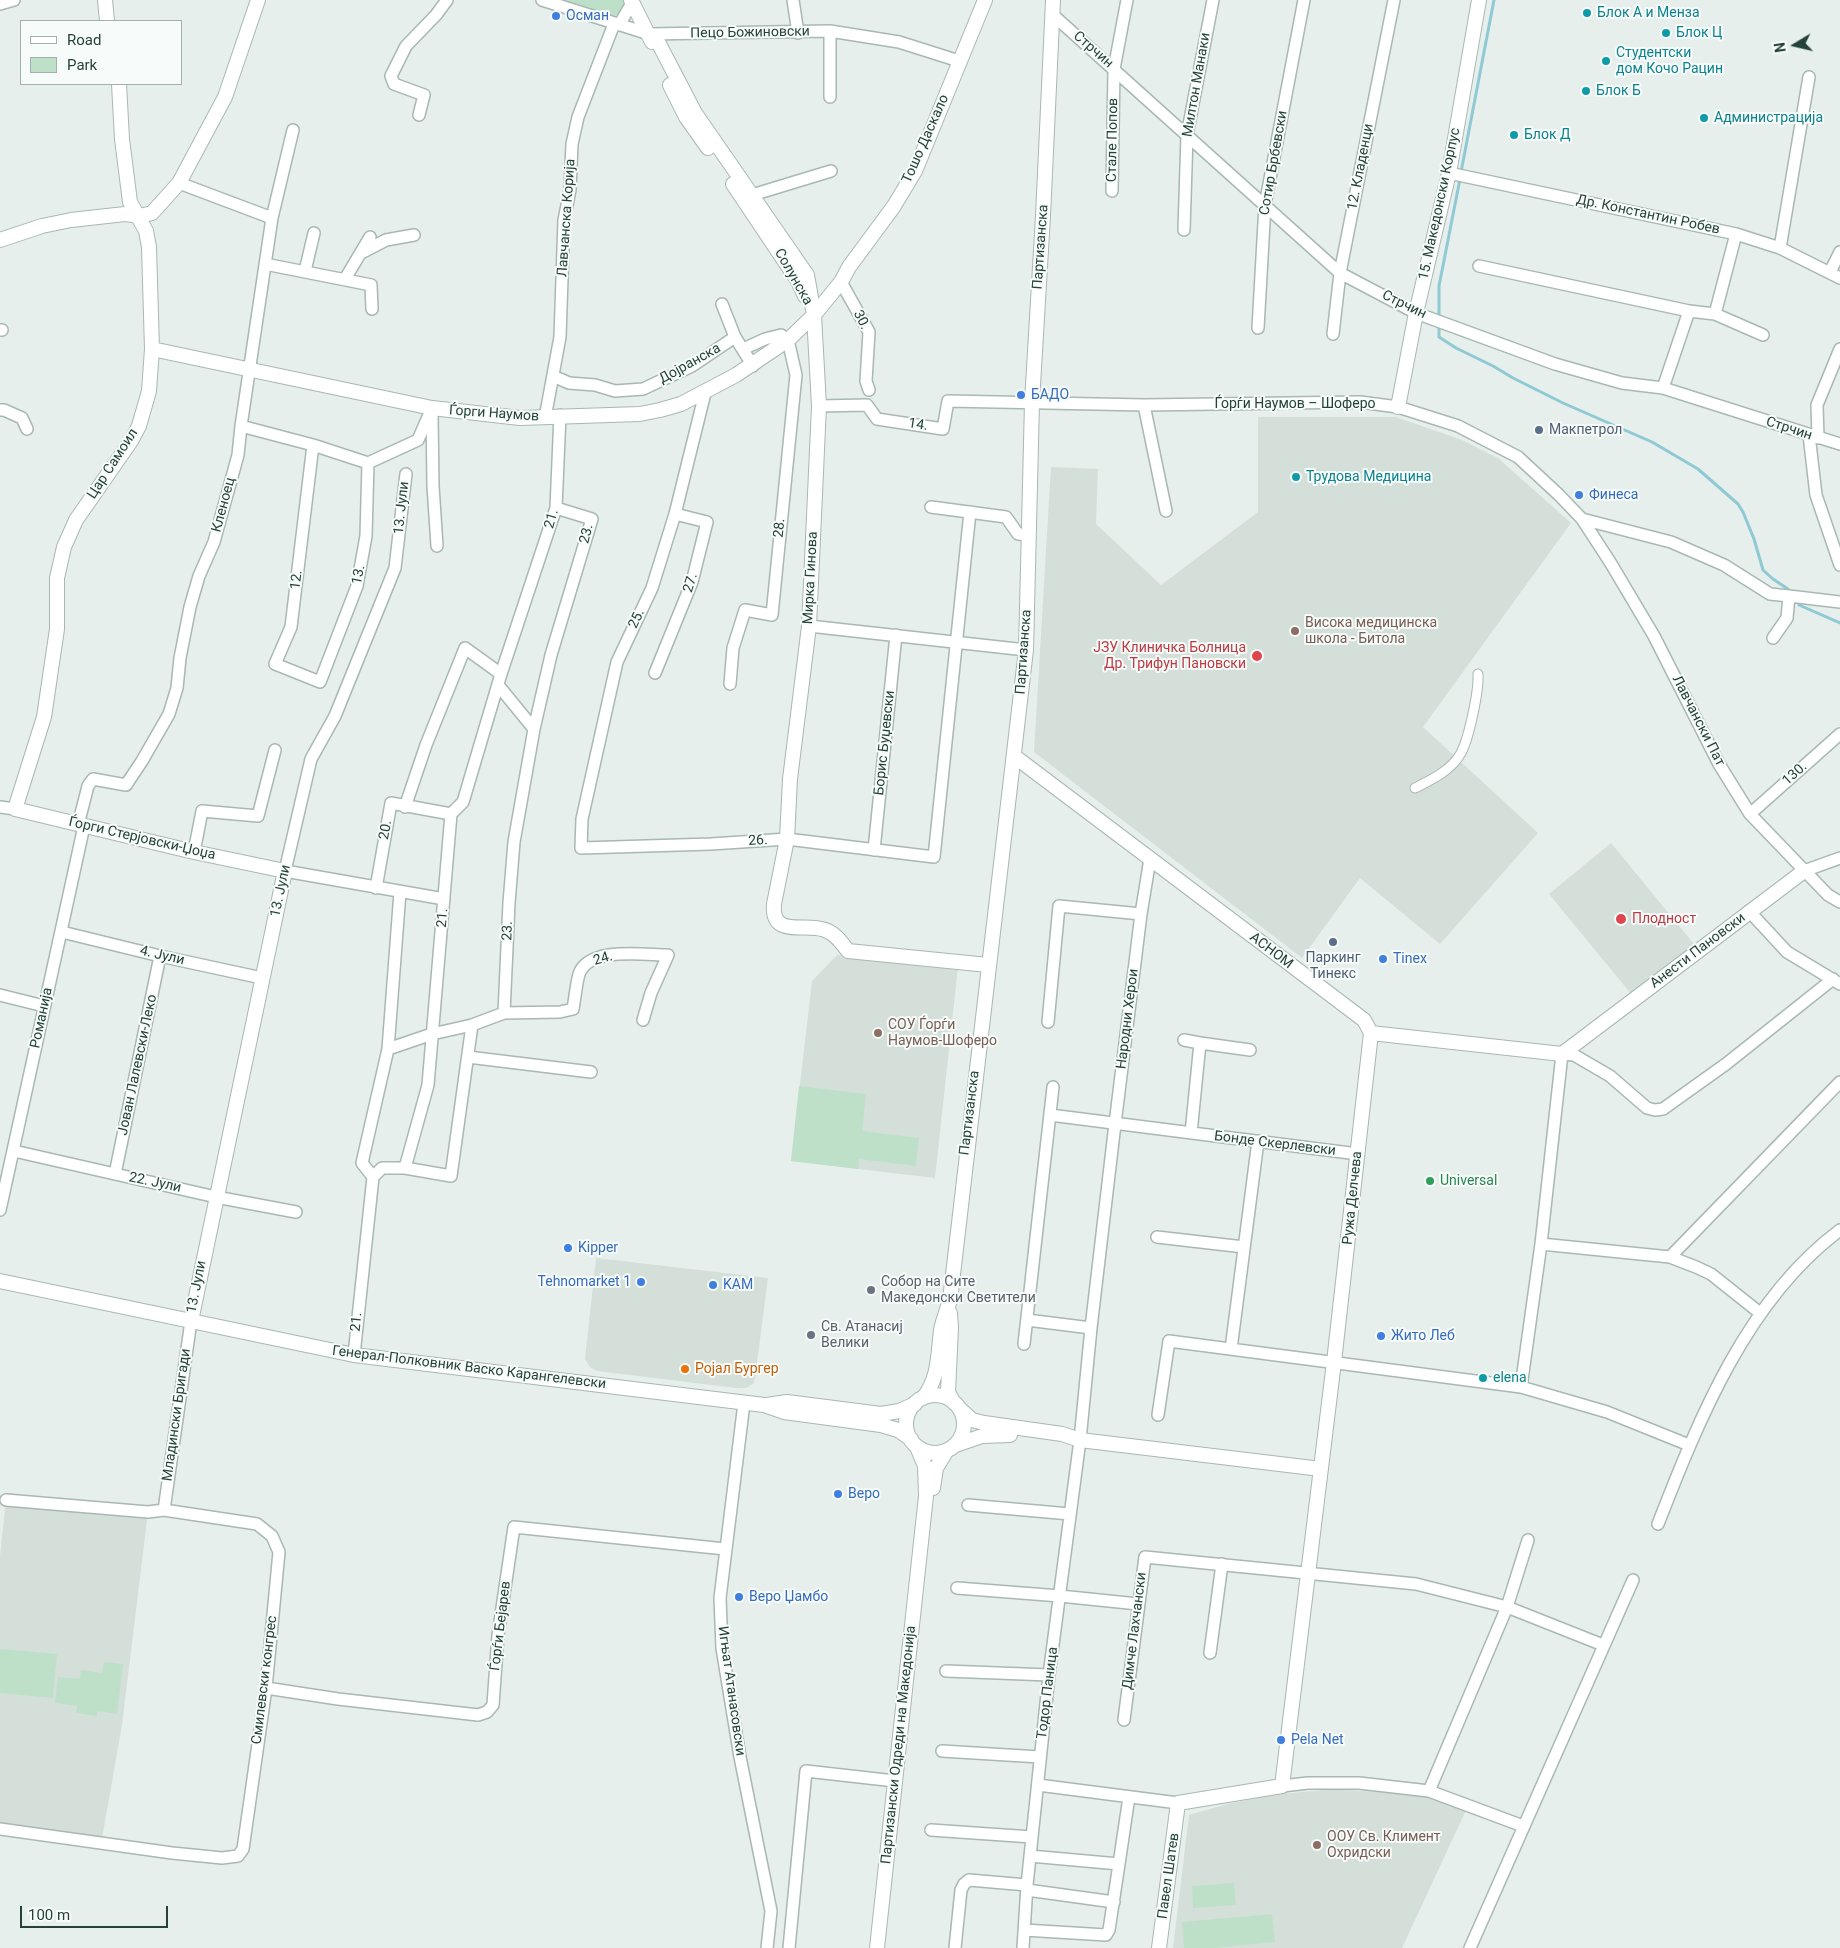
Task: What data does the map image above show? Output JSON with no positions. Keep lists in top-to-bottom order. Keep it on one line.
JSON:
{"streets":{"street":["Пецо Божиновски","Стрчин","Милтон Манаки","Тошо Даскало","Стале Попов","Сотир Брбевски","12. Кладенци","15. Македонски Корпус","Др. Константин Робев","Лавчанска Корија","Партизанска","Солунска","30.","Дојранска","Ѓорѓи Наумов – Шоферо","Ѓорги Наумов","14.","Цар Самоил","Кленоец","13. Јули","21.","28.","23.","13.","Мирка Гинова","12.","27.","25.","Лавчански Пат","Борис Буџевски","130.","20.","Ѓорги Стерјовски-Џоџа","26.","АСНОМ","Анести Пановски","4. Јули","24.","Романија","Народни Херои","Јован Лалевски-Леко","Бонде Скерлевски","22. Јули","Ружа Делчева","Генерал-Полковник Васко Карангелевски","Младински Бригади","Ѓорѓи Бејарев","Димче Лахчански","Смилевски конгрес","Игњат Атанасовски","Тодор Паница","Партизански Одреди на Македонија","Павел Шатев"]},"crossings":[["Пецо Божиновски","Тошо Даскало"],["Пецо Божиновски","Лавчанска Корија"],["Пецо Божиновски","Солунска"],["Стрчин","Милтон Манаки"],["Стрчин","Стале Попов"],["Стрчин","Сотир Брбевски"],["Стрчин","12. Кладенци"],["Стрчин","15. Македонски Корпус"],["Стрчин","Партизанска"],["Тошо Даскало","Солунска"],["Тошо Даскало","30."],["Тошо Даскало","Ѓорги Наумов"],["Тошо Даскало","Мирка Гинова"],["15. Македонски Корпус","Др. Константин Робев"],["15. Македонски Корпус","Ѓорѓи Наумов – Шоферо"],["Лавчанска Корија","Солунска"],["Лавчанска Корија","Дојранска"],["Лавчанска Корија","Ѓорги Наумов"],["Партизанска","Ѓорѓи Наумов – Шоферо"],["Партизанска","14."],["Партизанска","Мирка Гинова"],["Партизанска","АСНОМ"],["Партизанска","Генерал-Полковник Васко Карангелевски"],["Партизанска","Партизански Одреди на Македонија"],["Солунска","Ѓорги Наумов"],["Солунска","Мирка Гинова"],["Дојранска","Ѓорги Наумов"],["Ѓорѓи Наумов – Шоферо","14."],["Ѓорѓи Наумов – Шоферо","Лавчански Пат"],["Ѓорги Наумов","Цар Самоил"],["Ѓорги Наумов","Кленоец"],["Ѓорги Наумов","21."],["Ѓорги Наумов","28."],["Ѓорги Наумов","Мирка Гинова"],["Ѓорги Наумов","25."],["14.","Мирка Гинова"],["Цар Самоил","Ѓорги Стерјовски-Џоџа"],["Кленоец","Ѓорги Стерјовски-Џоџа"],["Кленоец","Романија"],["13. Јули","Ѓорги Стерјовски-Џоџа"],["13. Јули","4. Јули"],["13. Јули","22. Јули"],["13. Јули","Генерал-Полковник Васко Карангелевски"],["13. Јули","Младински Бригади"],["21.","23."],["21.","20."],["21.","Генерал-Полковник Васко Карангелевски"],["23.","24."],["13.","12."],["Мирка Гинова","26."],["27.","25."],["25.","26."],["Лавчански Пат","130."],["Лавчански Пат","Анести Пановски"],["Борис Буџевски","26."],["Ѓорги Стерјовски-Џоџа","Романија"],["АСНОМ","Народни Херои"],["АСНОМ","Ружа Делчева"],["4. Јули","Романија"],["4. Јули","Јован Лалевски-Леко"],["Романија","22. Јули"],["Народни Херои","Бонде Скерлевски"],["Народни Херои","Генерал-Полковник Васко Карангелевски"],["Народни Херои","Тодор Паница"],["Јован Лалевски-Леко","22. Јули"],["Бонде Скерлевски","Ружа Делчева"],["Ружа Делчева","Генерал-Полковник Васко Карангелевски"],["Генерал-Полковник Васко Карангелевски","Младински Бригади"],["Генерал-Полковник Васко Карангелевски","Игњат Атанасовски"],["Генерал-Полковник Васко Карангелевски","Тодор Паница"],["Генерал-Полковник Васко Карангелевски","Партизански Одреди на Македонија"],["Младински Бригади","Смилевски конгрес"],["Ѓорѓи Бејарев","Смилевски конгрес"],["Ѓорѓи Бејарев","Игњат Атанасовски"]],"places":["Блок А и Менза","Осман","Блок Ц","Студентски дом Кочо Рацин","Блок Б","Администрација","Блок Д","БАДО","Макпетрол","Трудова Медицина","Финеса","Висока медицинска школа - Битола","ЈЗУ Клиничка Болница Др. Трифун Пановски","Плодност","Паркинг Тинекс","Tinex","СОУ Ѓорѓи Наумов-Шоферо","Universal","Kipper","Tehnomarket 1","KAM","Собор на Сите Македонски Светители","Св. Атанасиј Велики","Жито Леб","Ројал Бургер","elena","Веро","Веро Џамбо","Pela Net","ООУ Св. Климент Охридски"],"legend":["Road","Park"],"scale_bar":"100 m","north":"left"}
